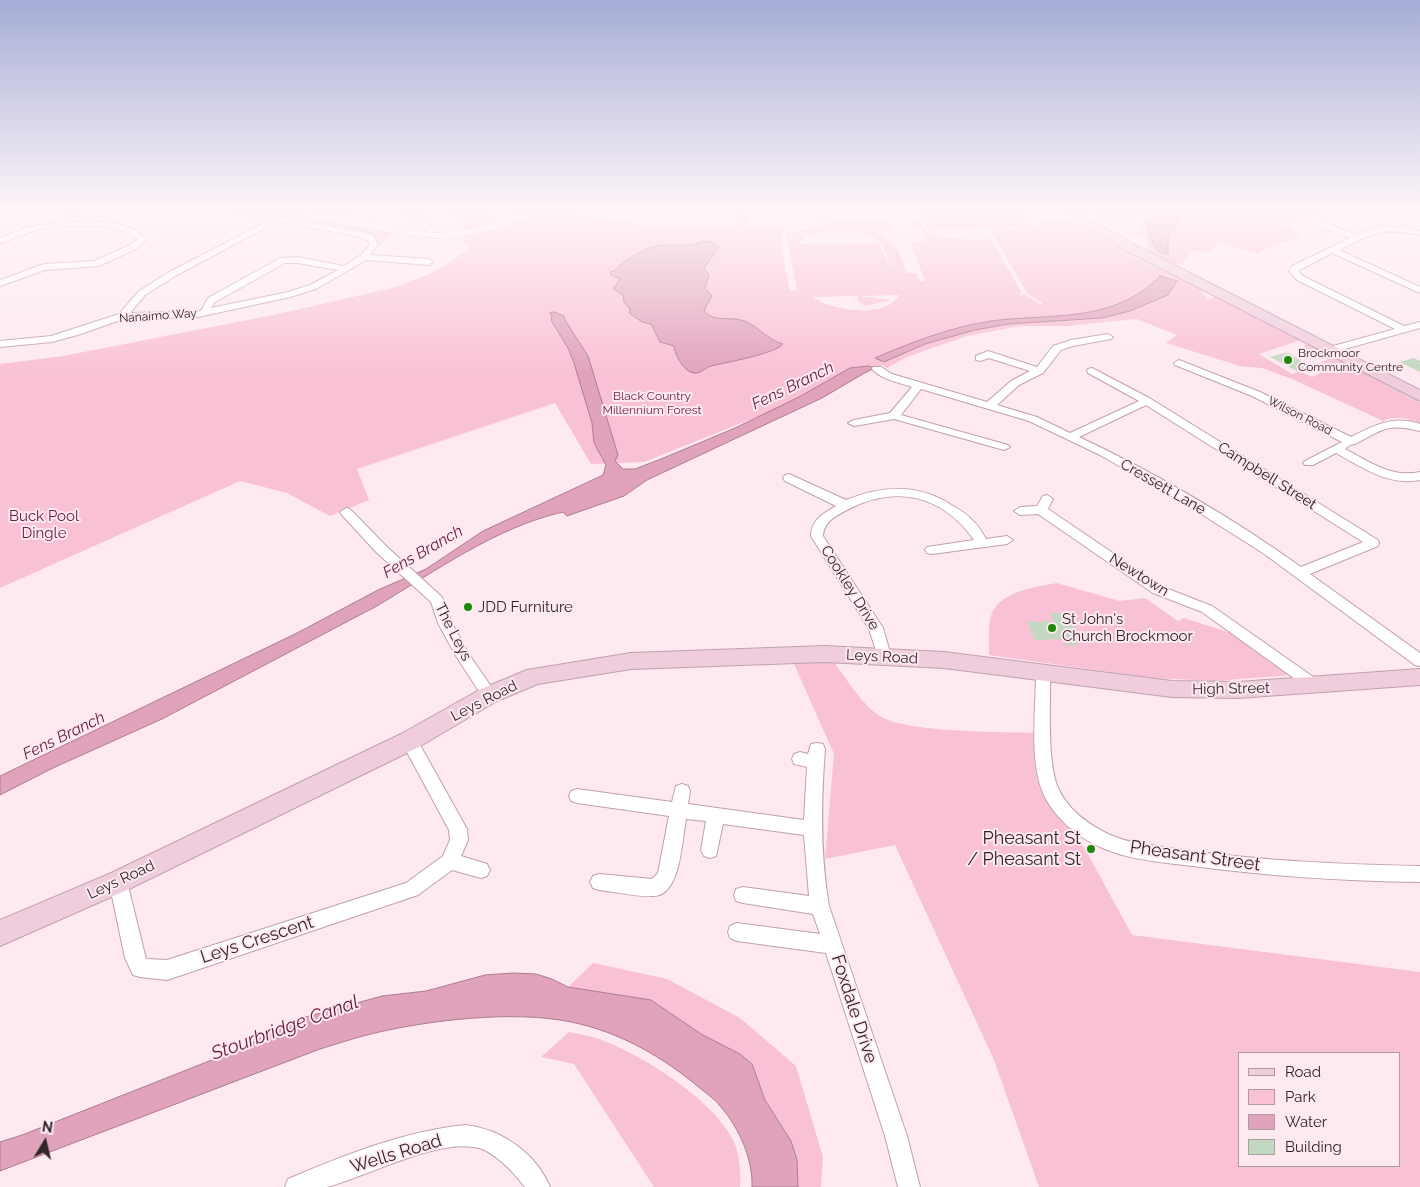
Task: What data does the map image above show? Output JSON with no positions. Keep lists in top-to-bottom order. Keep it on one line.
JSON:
{"streets":{"main road":["Leys Road","High Street"],"street":["Nanaimo Way","Wilson Road","Campbell Street","Cressett Lane","Newtown","Cookley Drive","The Leys","Pheasant Street","Leys Crescent","Foxdale Drive","Wells Road"]},"crossings":[["Campbell Street","Cressett Lane"],["Newtown","High Street"],["Cookley Drive","Leys Road"],["The Leys","Leys Road"],["Leys Road","High Street"],["Leys Road","Pheasant Street"],["Leys Road","Leys Crescent"],["High Street","Pheasant Street"]],"water":["Fens Branch","Stourbridge Canal"],"parks":["Black Country Millennium Forest","Buck Pool Dingle"],"places":["Brockmoor Community Centre","JDD Furniture","St John's Church Brockmoor","Pheasant St / Pheasant St"],"legend":["Road","Park","Water","Building"],"north":"top"}
